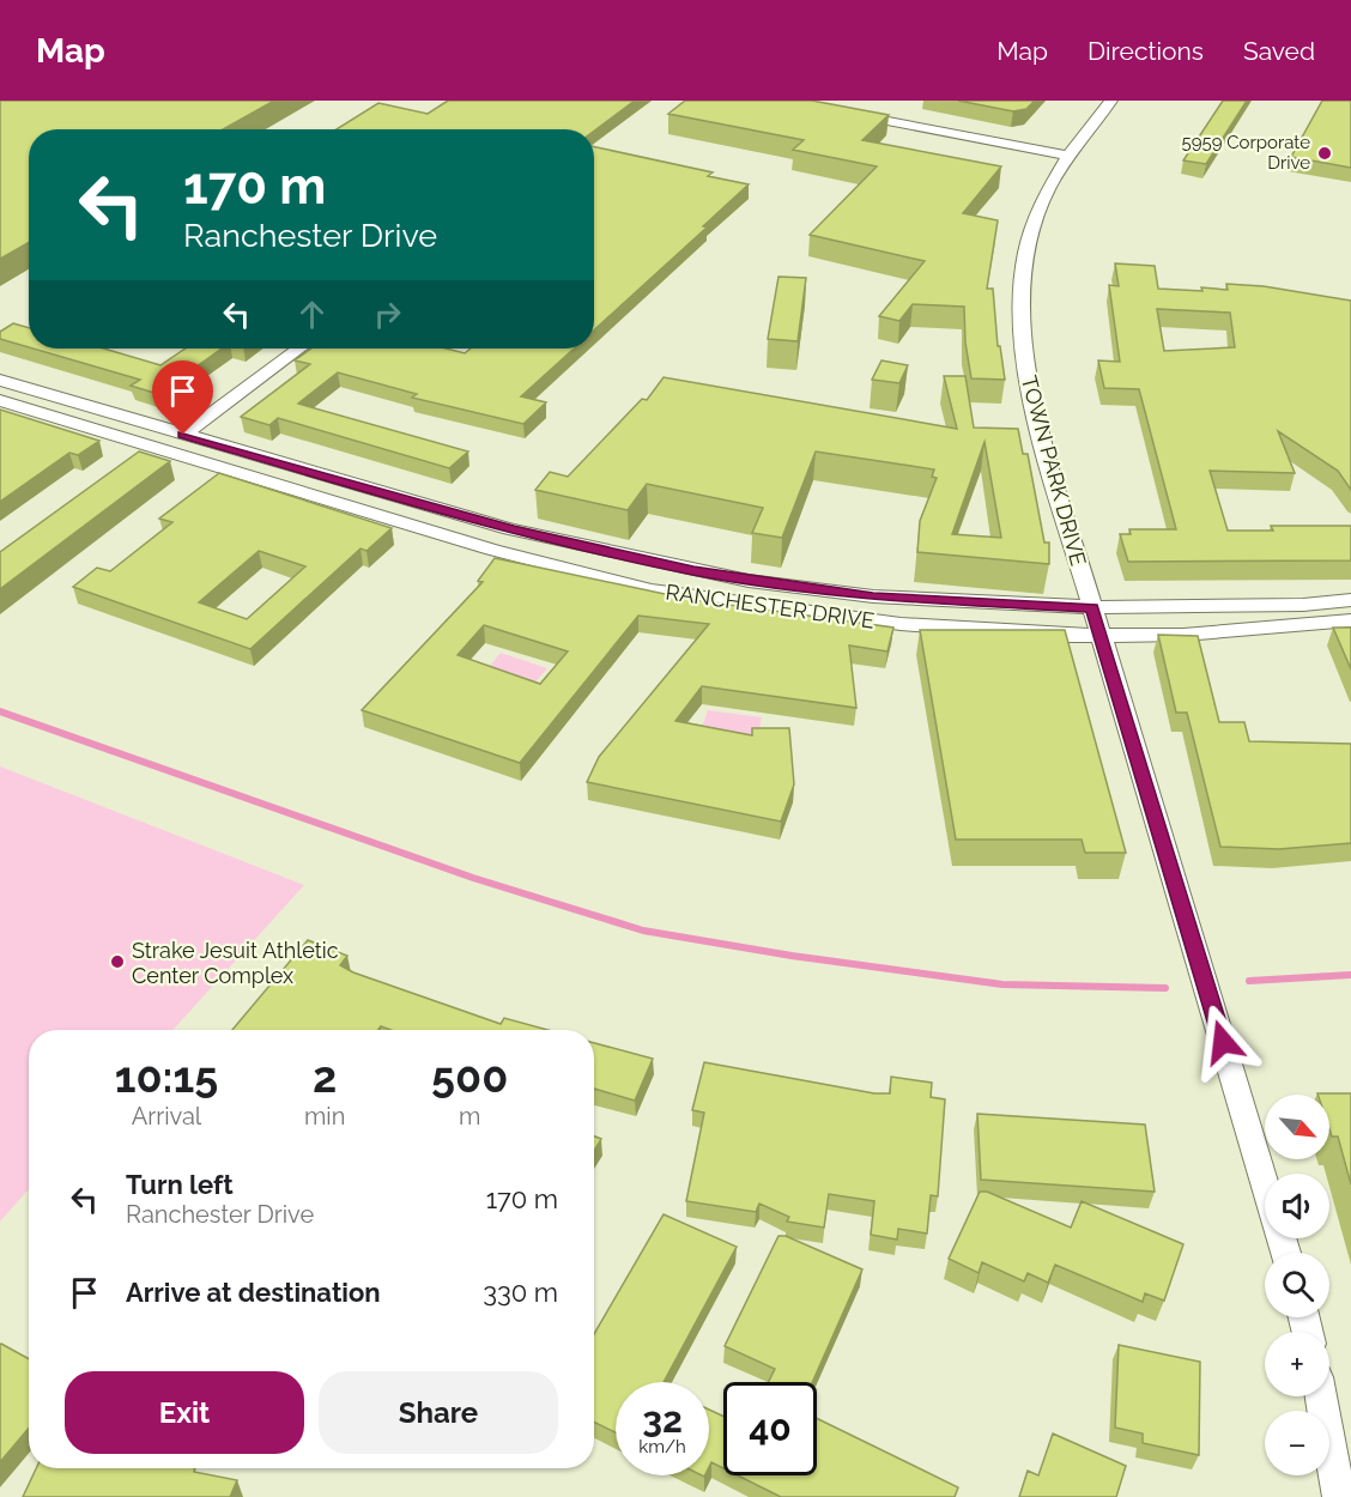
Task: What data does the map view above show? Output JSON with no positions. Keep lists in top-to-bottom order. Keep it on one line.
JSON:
{"streets":{"street":["TOWN PARK DRIVE","RANCHESTER DRIVE"]},"crossings":[["TOWN PARK DRIVE","RANCHESTER DRIVE"]],"places":["5959 Corporate Drive","Strake Jesuit Athletic Center Complex"],"north":"bottom right","page":{"header":"Map","nav":["Map","Directions","Saved"],"turn":["170 m","Ranchester Drive"],"eta":["10:15","Arrival","2","min","500","m"],"map_buttons":["+","−"],"list":[{"name":"Turn left","note":"Ranchester Drive","value":"170 m"},{"name":"Arrive at destination","value":"330 m"}],"buttons":["Exit","Share"],"speed":"32 km/h","limit":"40"}}
